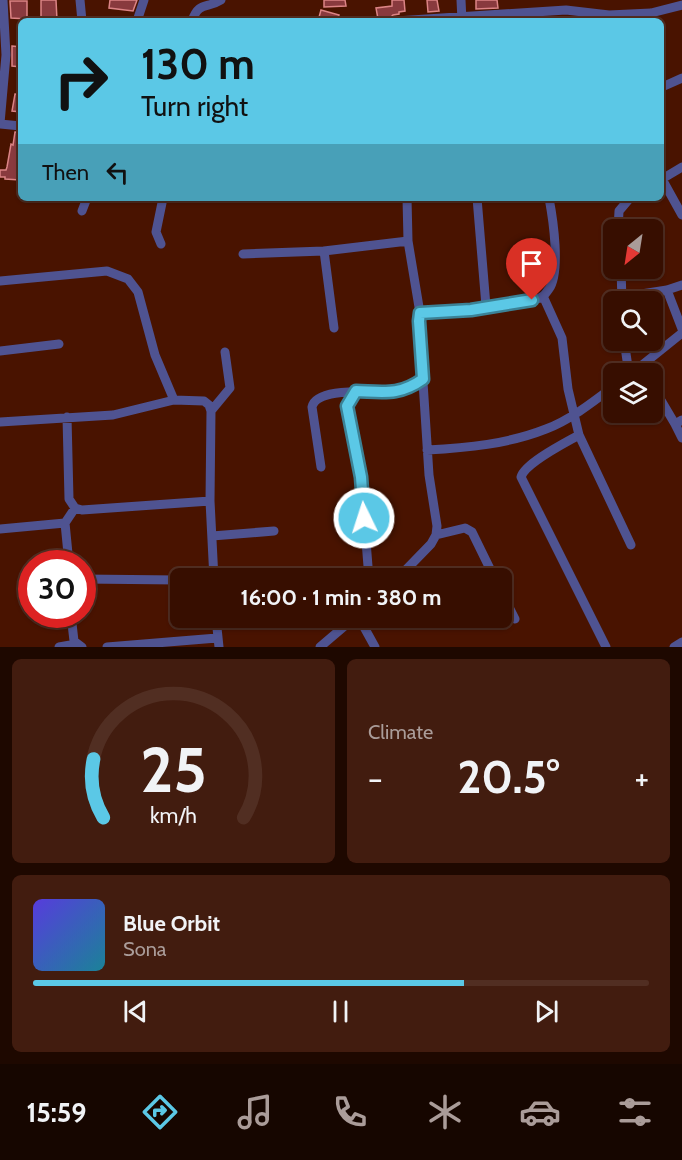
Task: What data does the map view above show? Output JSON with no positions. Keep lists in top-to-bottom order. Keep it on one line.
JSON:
{"north":"bottom left","page":{"turn":["130 m","Turn right"],"then":"Then","limit":"30","trip":"16:00 · 1 min · 380 m","tile":"Climate","heat":["−","20.5°","+"],"song":["Blue Orbit","Sona"],"tabs":"15:59","gauge":["25","km/h"]}}
